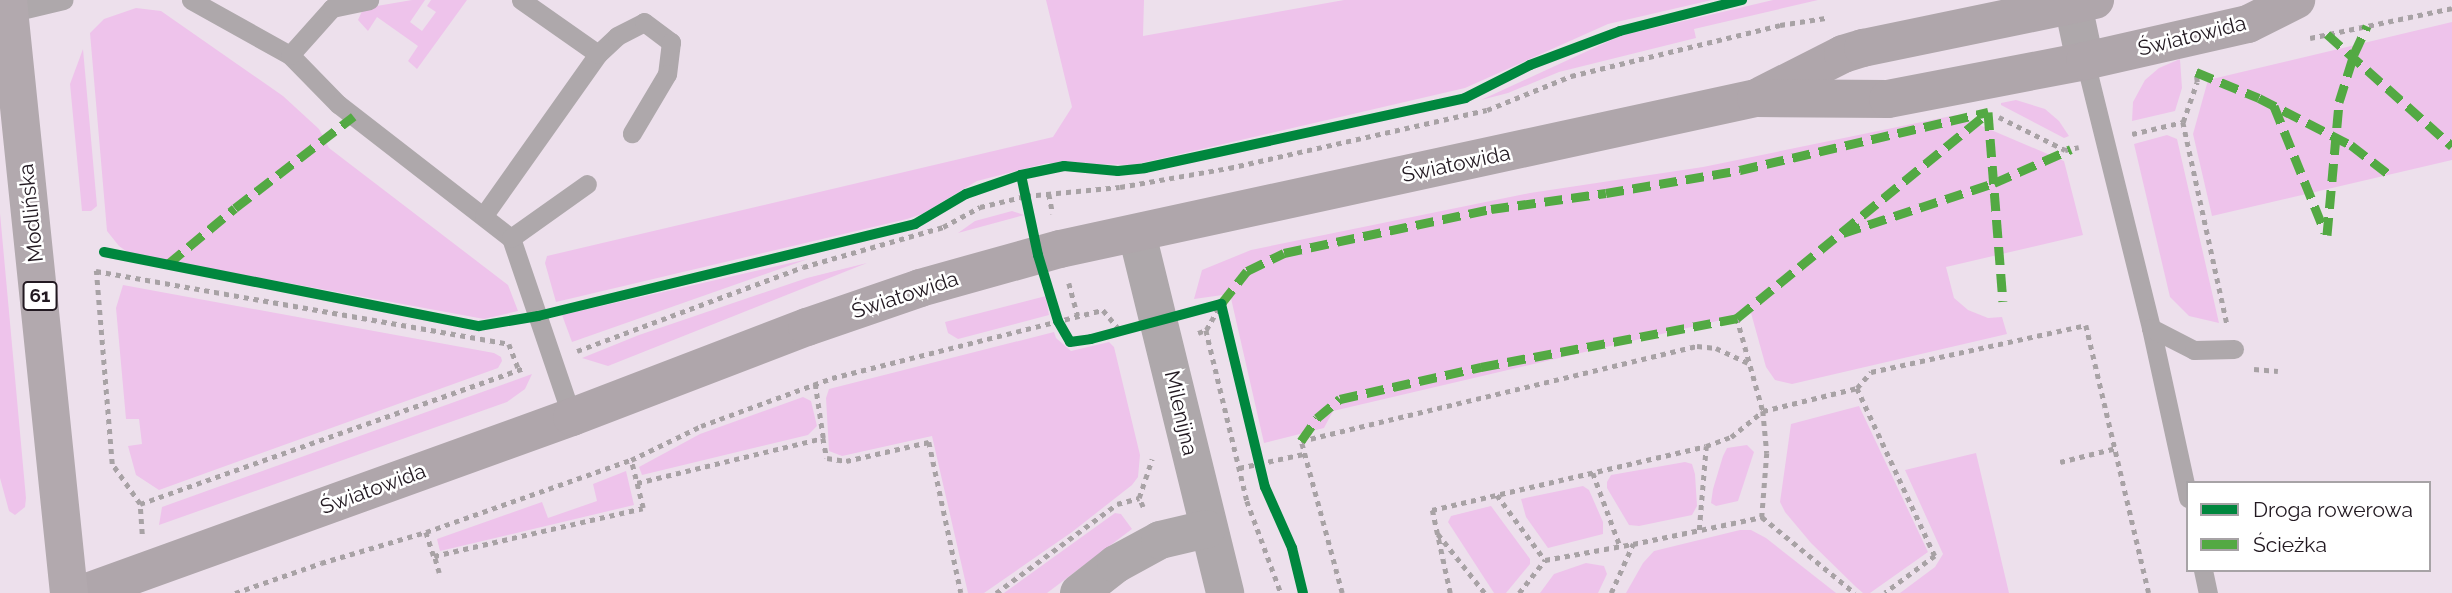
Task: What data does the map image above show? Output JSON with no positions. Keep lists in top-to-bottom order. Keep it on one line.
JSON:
{"streets":{"main road":["Modlińska","61"],"street":["Światowida","Milenijna"]},"crossings":[["Światowida","Milenijna"]],"legend":["Droga rowerowa","Ścieżka"]}
